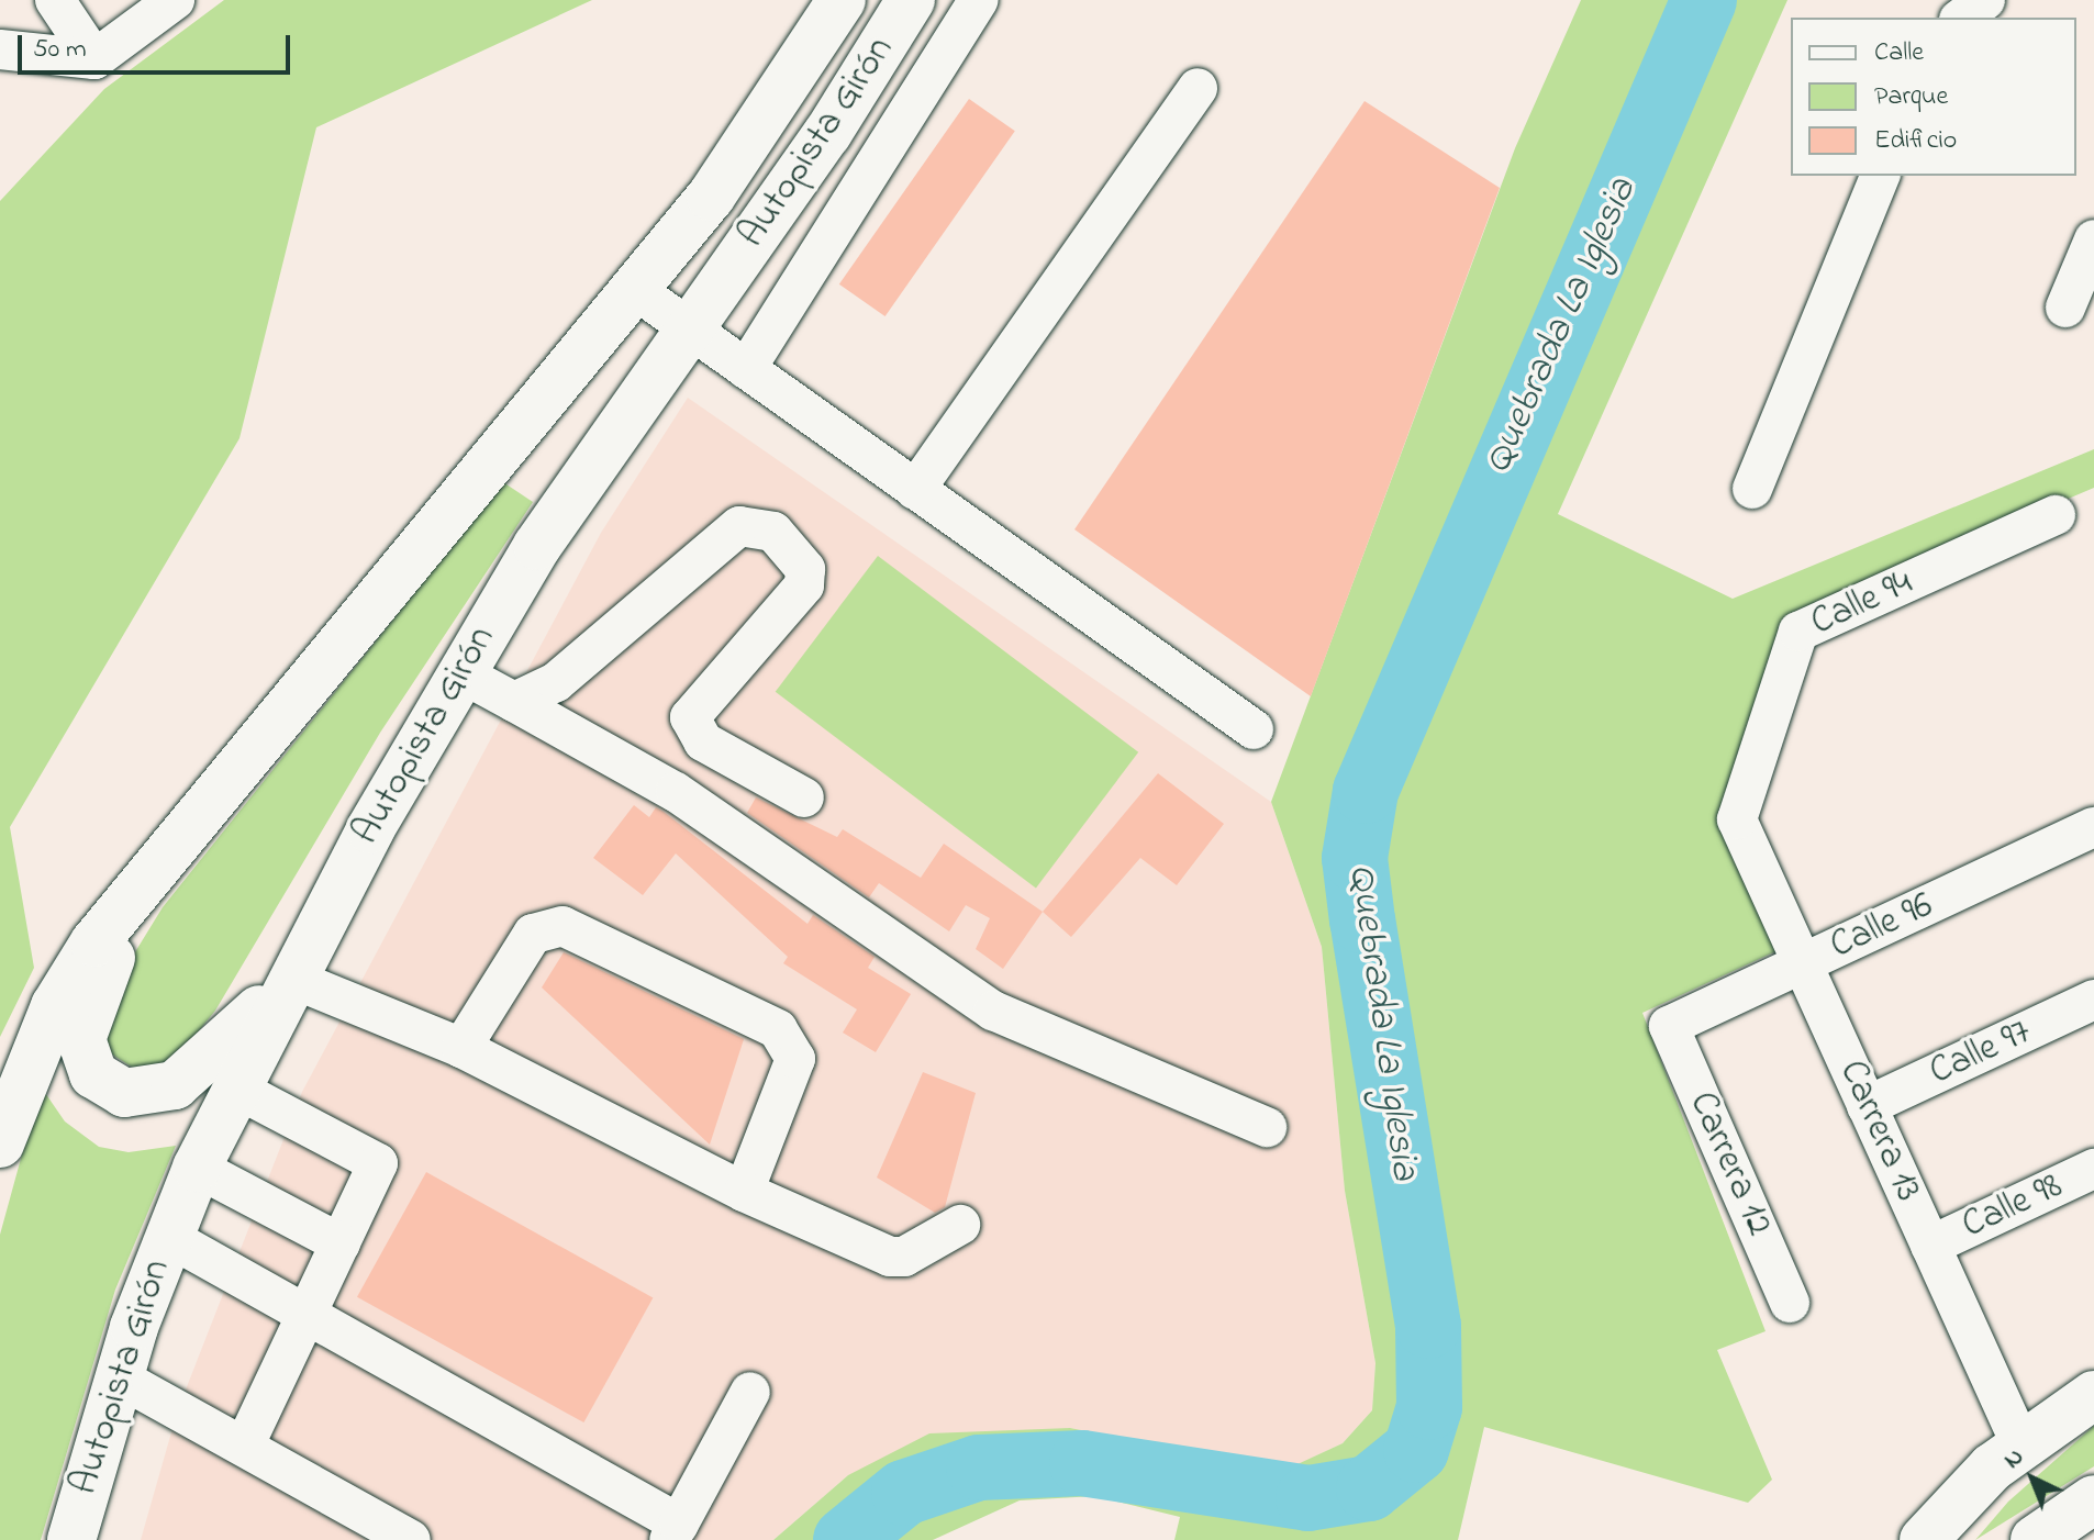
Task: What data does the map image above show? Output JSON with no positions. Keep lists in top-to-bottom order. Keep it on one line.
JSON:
{"streets":{"main road":["Autopista Girón"],"street":["Calle 94","Calle 96","Calle 97","Carrera 13","Carrera 12","Calle 98"]},"crossings":[["Calle 94","Carrera 13"],["Calle 96","Carrera 13"],["Calle 96","Carrera 12"],["Calle 97","Carrera 13"],["Carrera 13","Calle 98"]],"water":["Quebrada La Iglesia"],"legend":["Calle","Parque","Edificio"],"scale_bar":"50 m","north":"top left"}
